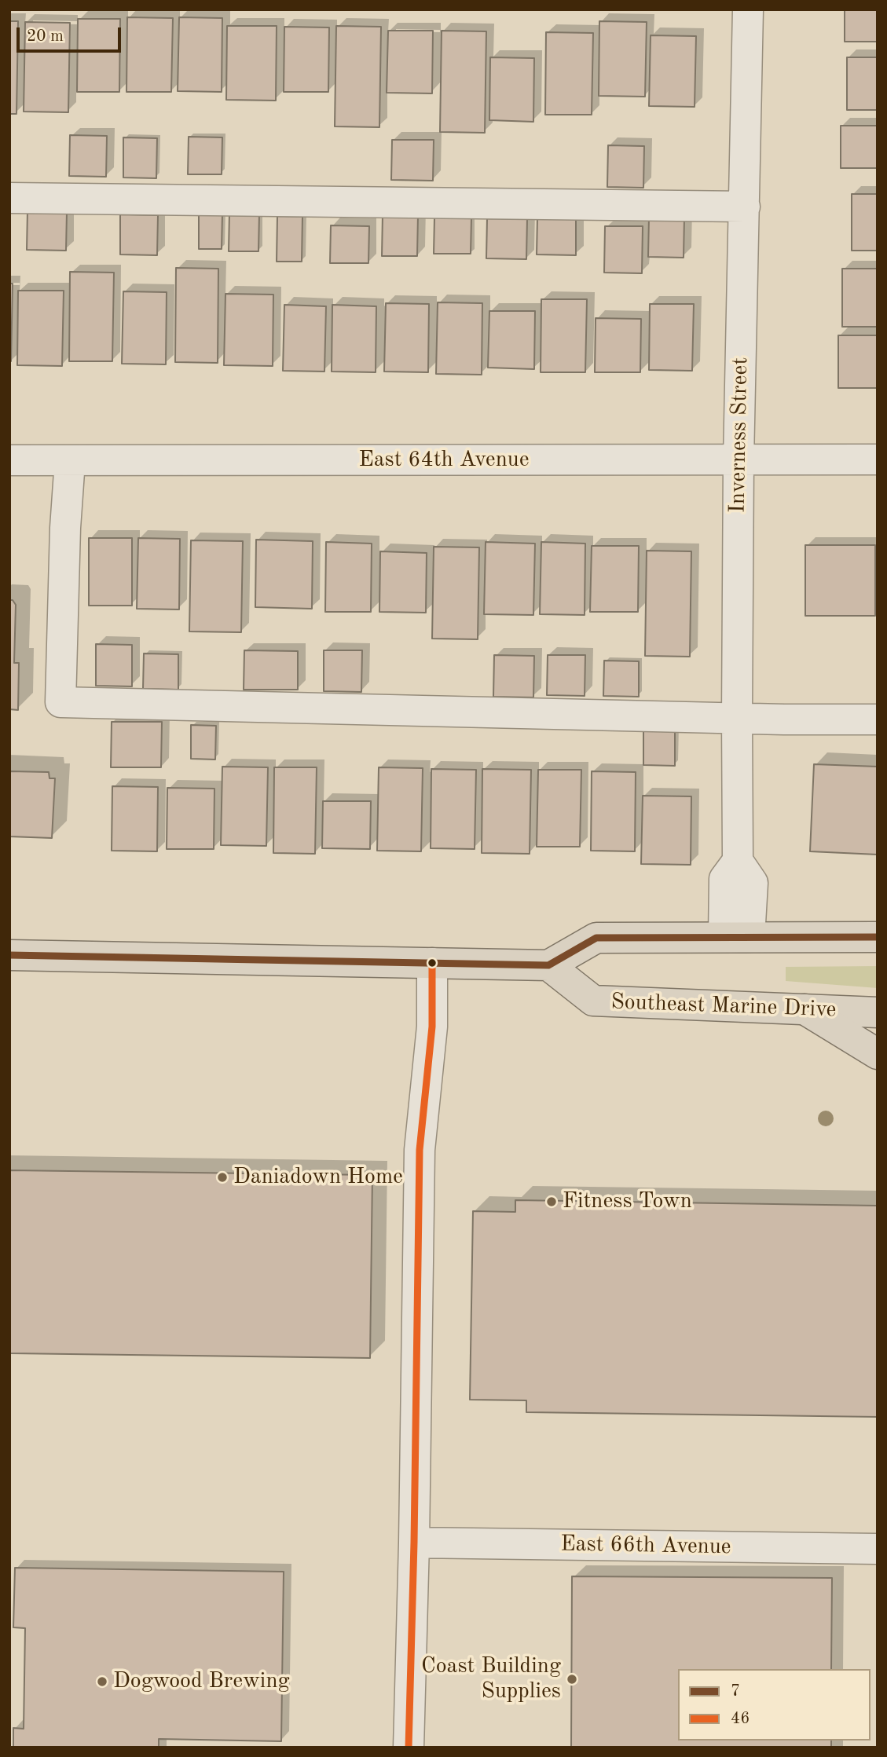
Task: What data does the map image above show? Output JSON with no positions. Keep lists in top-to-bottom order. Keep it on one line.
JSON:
{"streets":{"main road":["Southeast Marine Drive"],"street":["Inverness Street","East 64th Avenue","East 66th Avenue"]},"crossings":[["Inverness Street","East 64th Avenue"]],"places":["Daniadown Home","Fitness Town","Coast Building Supplies","Dogwood Brewing"],"lines":["transit line 7","transit line 46"],"legend":["7","46"],"scale_bar":"20 m"}
